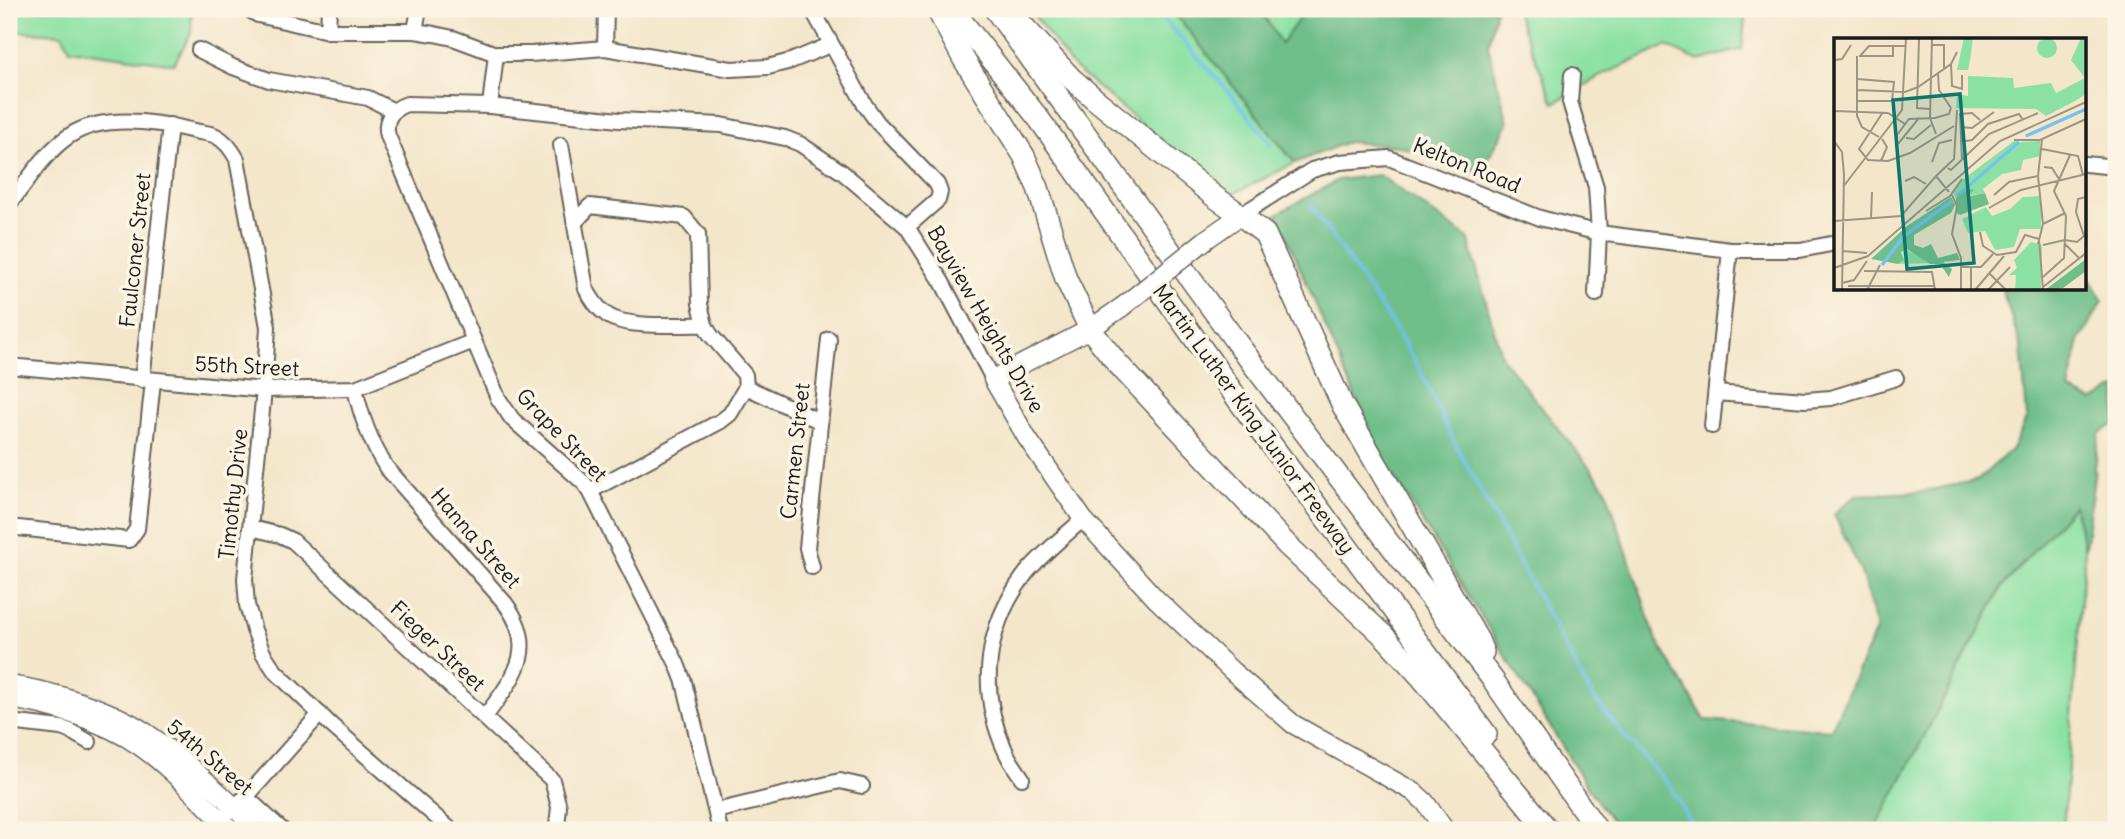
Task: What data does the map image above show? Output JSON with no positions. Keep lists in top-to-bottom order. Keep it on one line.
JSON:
{"streets":{"highway":["Martin Luther King Junior Freeway"],"main road":["Kelton Road","Bayview Heights Drive","54th Street"],"street":["Faulconer Street","55th Street","Grape Street","Carmen Street","Timothy Drive","Hanna Street","Fieger Street"]},"crossings":[["Kelton Road","Bayview Heights Drive"],["Faulconer Street","55th Street"],["Faulconer Street","Timothy Drive"],["Bayview Heights Drive","Grape Street"],["55th Street","Grape Street"],["55th Street","Timothy Drive"],["55th Street","Hanna Street"],["Timothy Drive","Fieger Street"],["Hanna Street","Fieger Street"]]}
